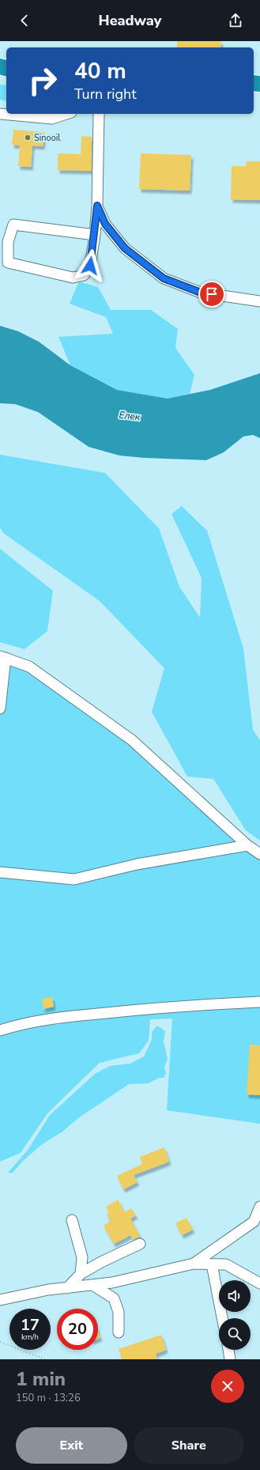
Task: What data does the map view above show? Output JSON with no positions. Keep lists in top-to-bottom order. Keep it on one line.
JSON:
{"water":["Елек"],"places":["Sinooil"],"page":{"header":"Headway","turn":["40 m","Turn right"],"speed":"17 km/h","limit":"20","heading":["1 min","150 m · 13:26"],"buttons":["Exit","Share"]}}
